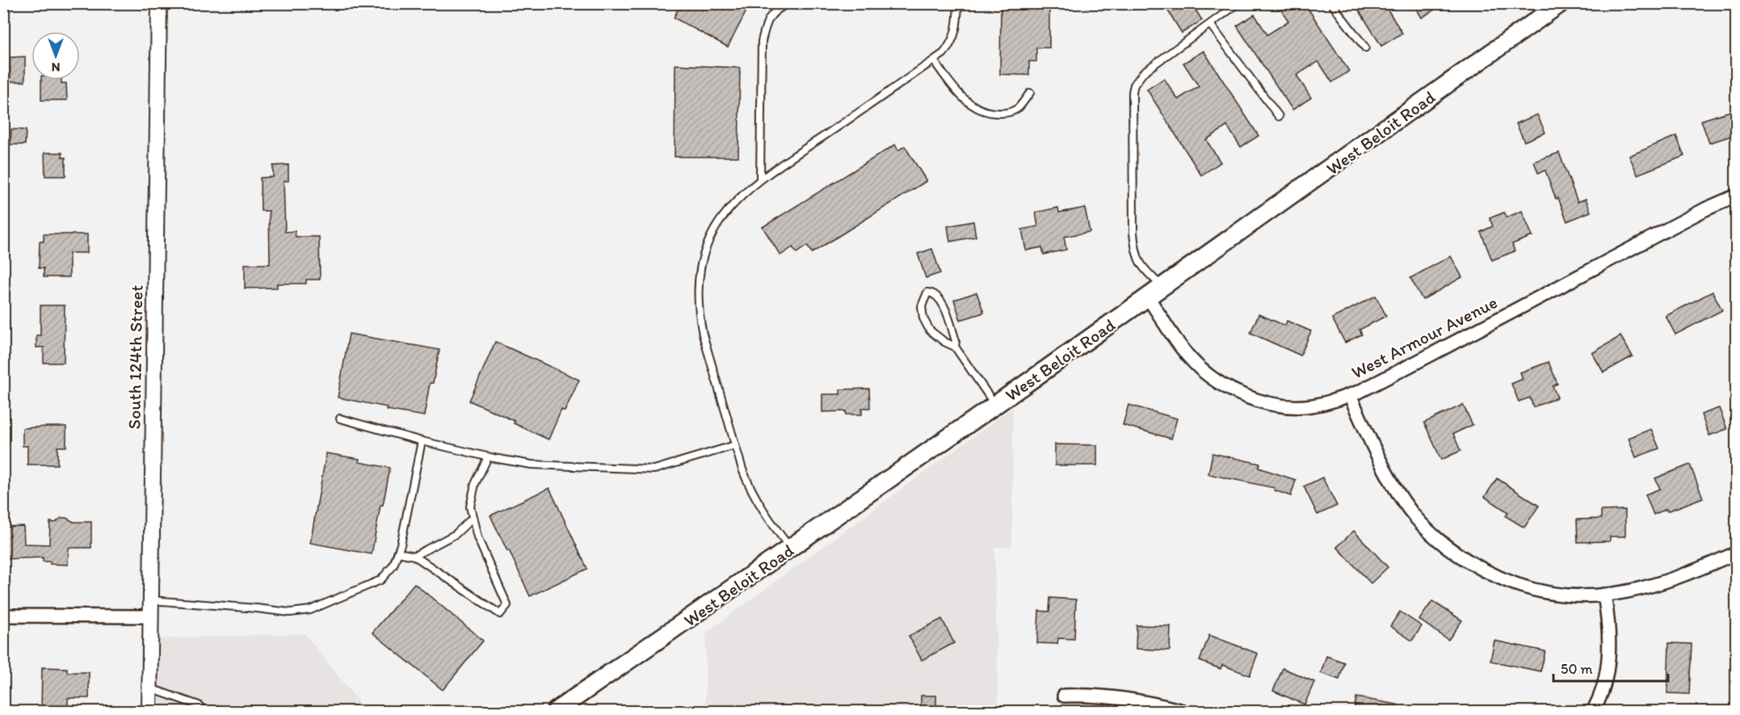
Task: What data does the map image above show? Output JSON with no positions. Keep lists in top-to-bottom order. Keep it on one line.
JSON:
{"streets":{"main road":["West Beloit Road"],"street":["West Armour Avenue","South 124th Street"]},"crossings":[["West Beloit Road","West Armour Avenue"]],"scale_bar":"50 m","north":"bottom"}
